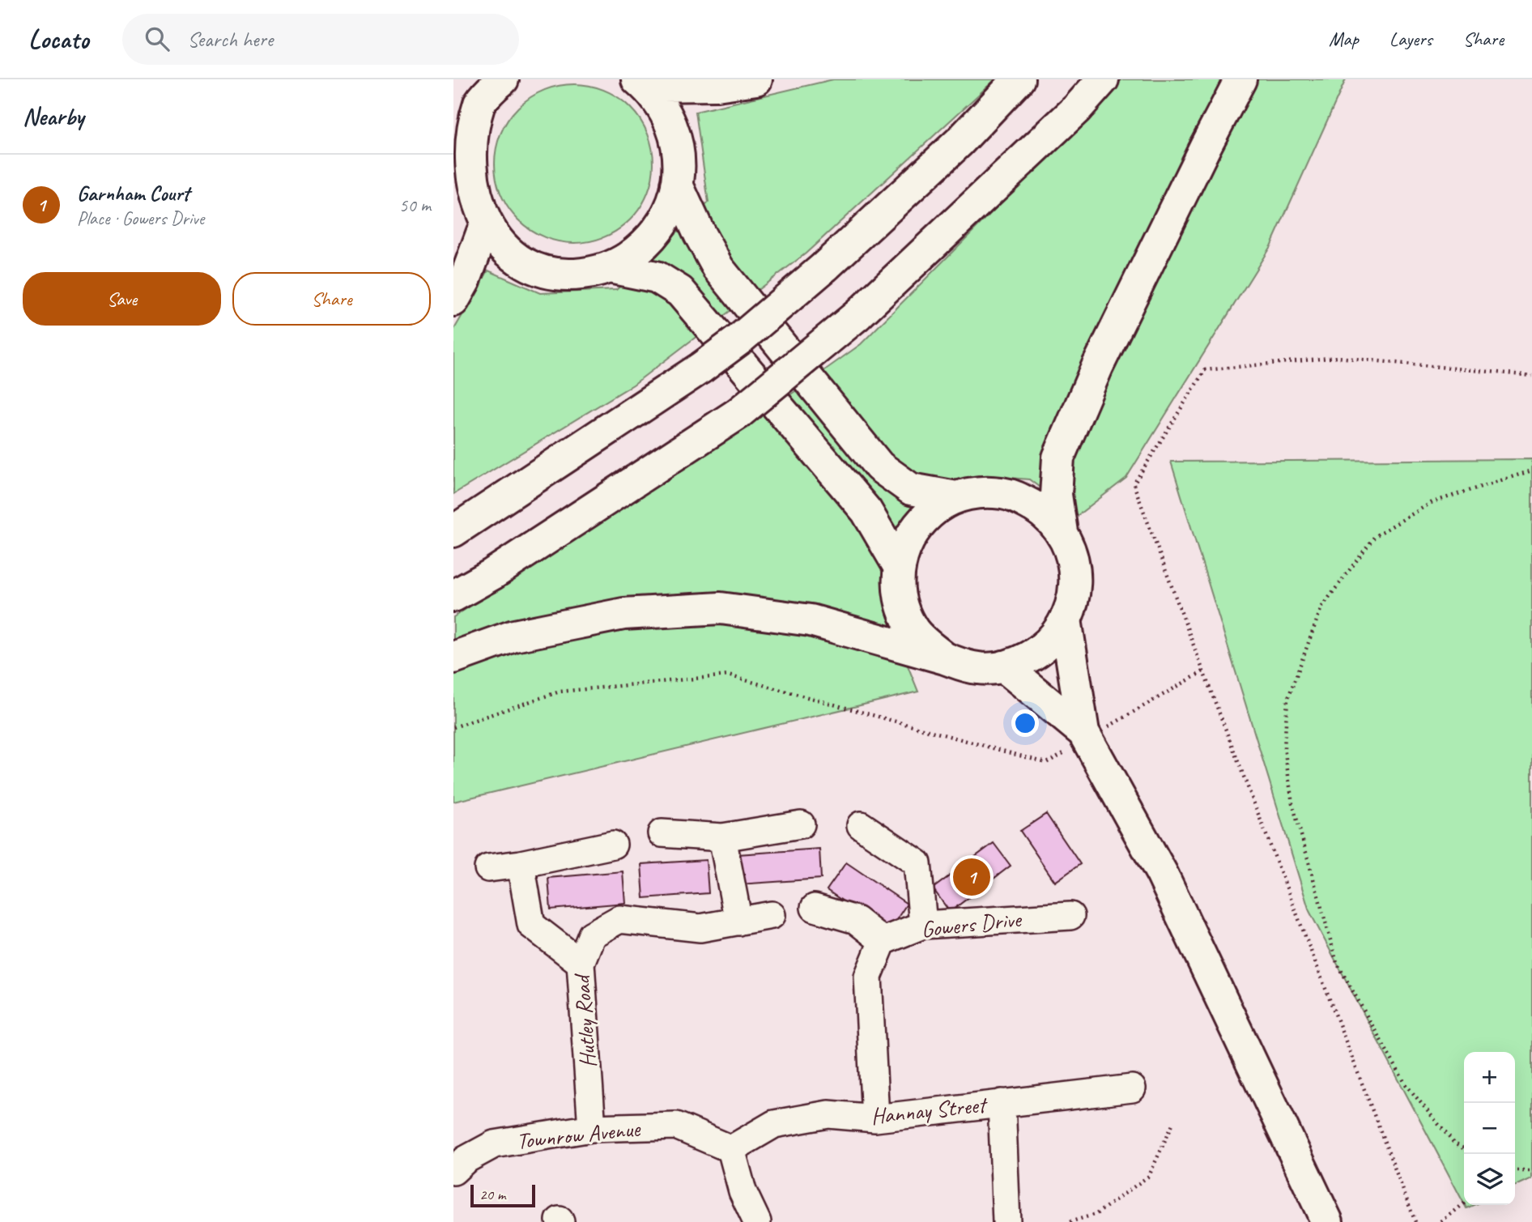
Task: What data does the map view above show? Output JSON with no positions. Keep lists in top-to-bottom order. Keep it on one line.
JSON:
{"streets":{"street":["Gowers Drive","Hutley Road","Hannay Street","Townrow Avenue"]},"crossings":[["Hutley Road","Townrow Avenue"],["Hannay Street","Townrow Avenue"]],"scale_bar":"20 m","page":{"header":"Locato","search":"Search here","nav":["Map","Layers","Share"],"heading":"Nearby","list":[{"mark":"1","name":"Garnham Court","note":"Place · Gowers Drive","value":"50 m"}],"buttons":["Save","Share"],"pins":"1","map_buttons":["+","−"],"scale":"20 m"}}
